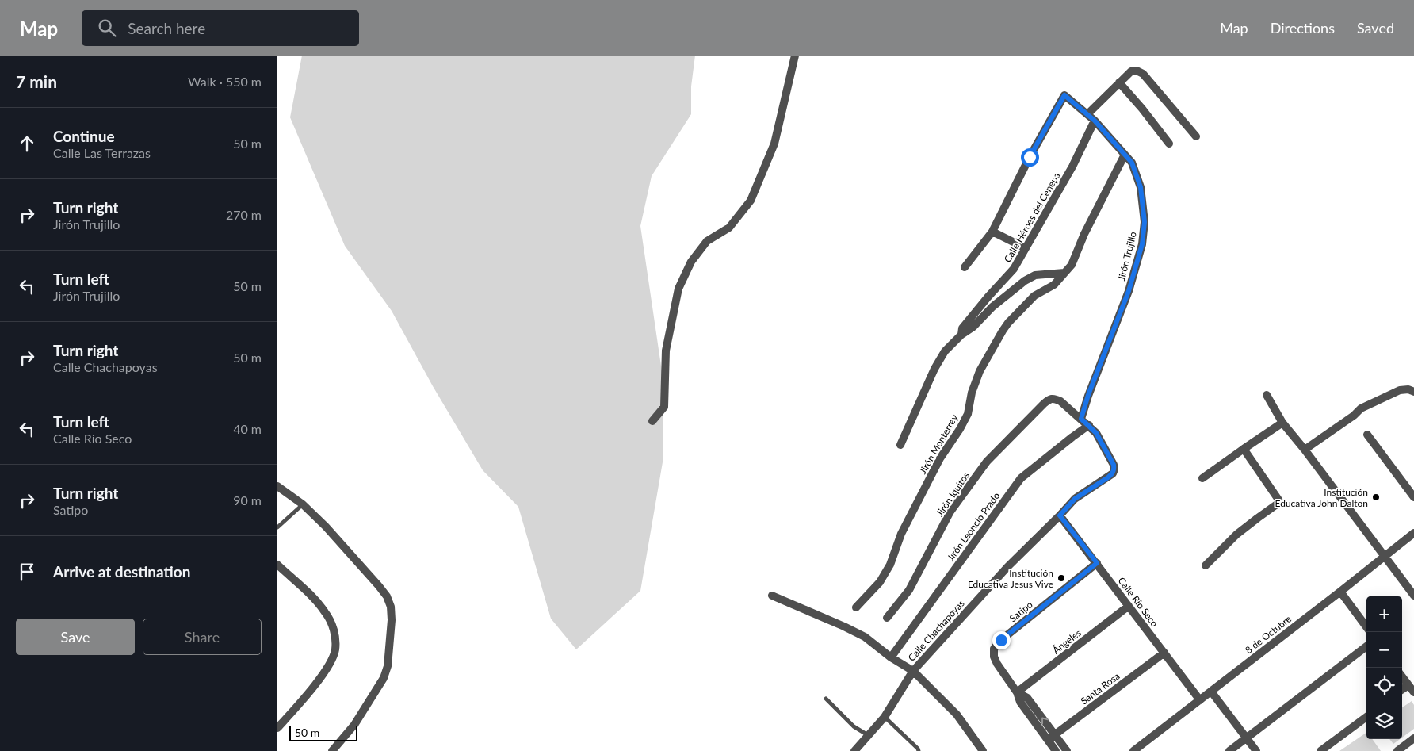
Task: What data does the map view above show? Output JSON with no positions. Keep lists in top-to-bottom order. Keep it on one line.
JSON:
{"streets":{"street":["Calle Héroes del Cenepa","Jirón Trujillo","Jirón Monterrey","Jirón Iquitos","Jirón Leoncio Prado","Calle Río Seco","Satipo","Calle Chachapoyas","8 de Octubre","Ángeles","Santa Rosa"]},"crossings":[["Calle Héroes del Cenepa","Jirón Trujillo"],["Calle Héroes del Cenepa","Jirón Monterrey"],["Jirón Trujillo","Jirón Monterrey"],["Jirón Trujillo","Jirón Iquitos"],["Jirón Leoncio Prado","Calle Chachapoyas"],["Calle Río Seco","Satipo"],["Calle Río Seco","Calle Chachapoyas"],["Calle Río Seco","8 de Octubre"],["Calle Río Seco","Ángeles"],["Calle Río Seco","Santa Rosa"],["Satipo","Ángeles"]],"places":["Institución Educativa John Dalton","Institución Educativa Jesus Vive"],"scale_bar":"50 m","page":{"header":"Map","search":"Search here","nav":["Map","Directions","Saved"],"heading":["7 min","Walk · 550 m"],"list":[["Continue","Calle Las Terrazas","50 m"],["Turn right","Jirón Trujillo","270 m"],["Turn left","Jirón Trujillo","50 m"],["Turn right","Calle Chachapoyas","50 m"],["Turn left","Calle Río Seco","40 m"],["Turn right","Satipo","90 m"],"Arrive at destination"],"map_buttons":["+","−"],"buttons":["Save","Share"],"scale":"50 m"}}
